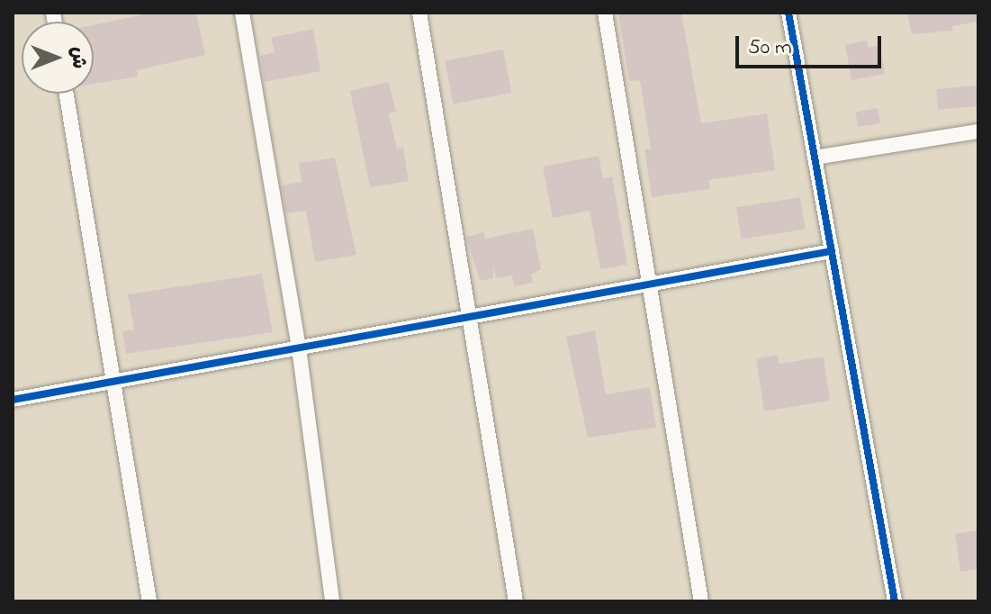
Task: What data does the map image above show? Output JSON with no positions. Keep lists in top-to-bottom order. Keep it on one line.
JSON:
{"scale_bar":"50 m","north":"right"}
